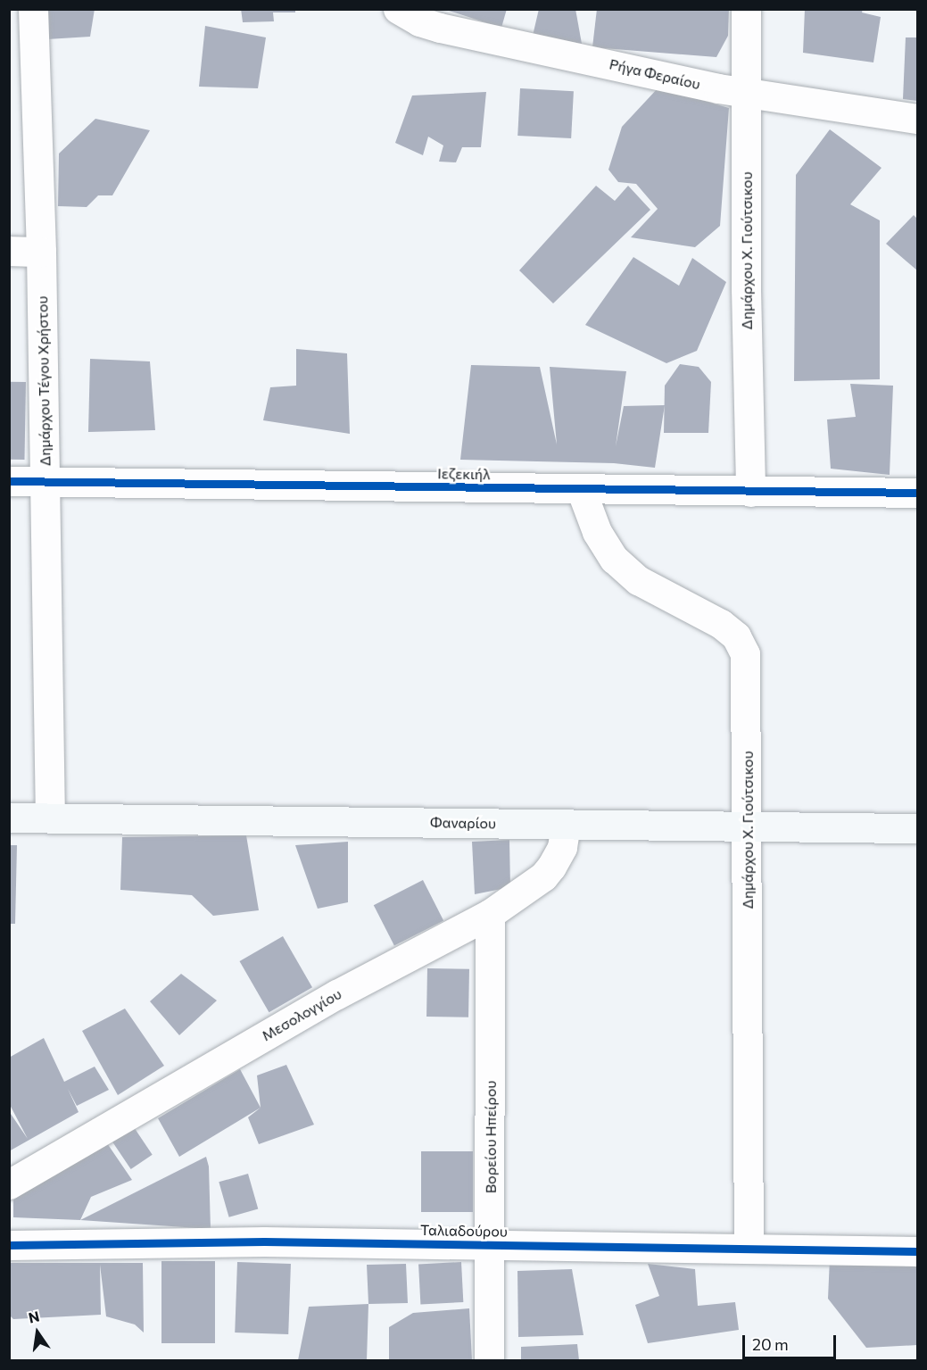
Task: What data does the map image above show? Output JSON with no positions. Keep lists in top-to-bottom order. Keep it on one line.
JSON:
{"streets":{"main road":["Φαναρίου"],"street":["Ρήγα Φεραίου","Δημάρχου Χ. Γιούτσικου","Δημάρχου Τέγου Χρήστου","Ιεζεκιήλ","Μεσολογγίου","Βορείου Ηπείρου","Ταλιαδούρου"]},"crossings":[["Ρήγα Φεραίου","Δημάρχου Χ. Γιούτσικου"],["Δημάρχου Χ. Γιούτσικου","Ιεζεκιήλ"],["Δημάρχου Χ. Γιούτσικου","Φαναρίου"],["Δημάρχου Χ. Γιούτσικου","Ταλιαδούρου"],["Δημάρχου Τέγου Χρήστου","Ιεζεκιήλ"],["Δημάρχου Τέγου Χρήστου","Φαναρίου"],["Φαναρίου","Μεσολογγίου"],["Μεσολογγίου","Βορείου Ηπείρου"],["Βορείου Ηπείρου","Ταλιαδούρου"]],"scale_bar":"20 m","north":"top"}
